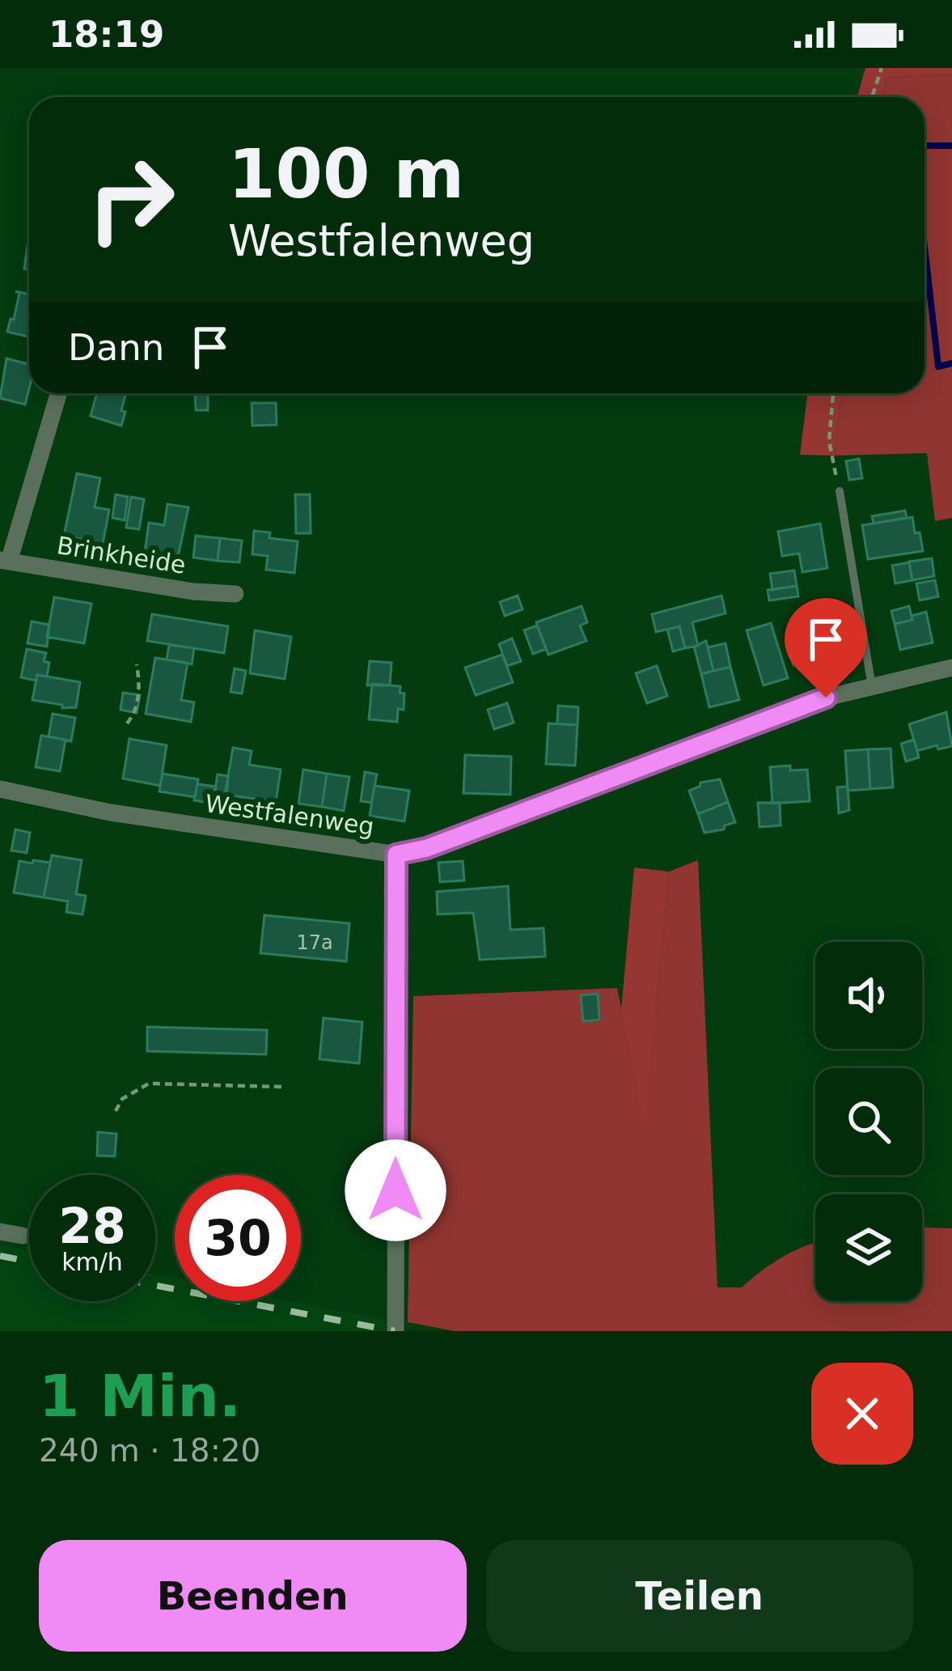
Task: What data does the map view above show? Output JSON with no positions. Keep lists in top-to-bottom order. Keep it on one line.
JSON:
{"streets":{"street":["Brinkheide","Westfalenweg"]},"house_numbers":["17a"],"page":{"status":"18:19","turn":["100 m","Westfalenweg"],"then":"Dann","speed":"28 km/h","limit":"30","heading":["1 Min.","240 m · 18:20"],"buttons":["Beenden","Teilen"]}}
